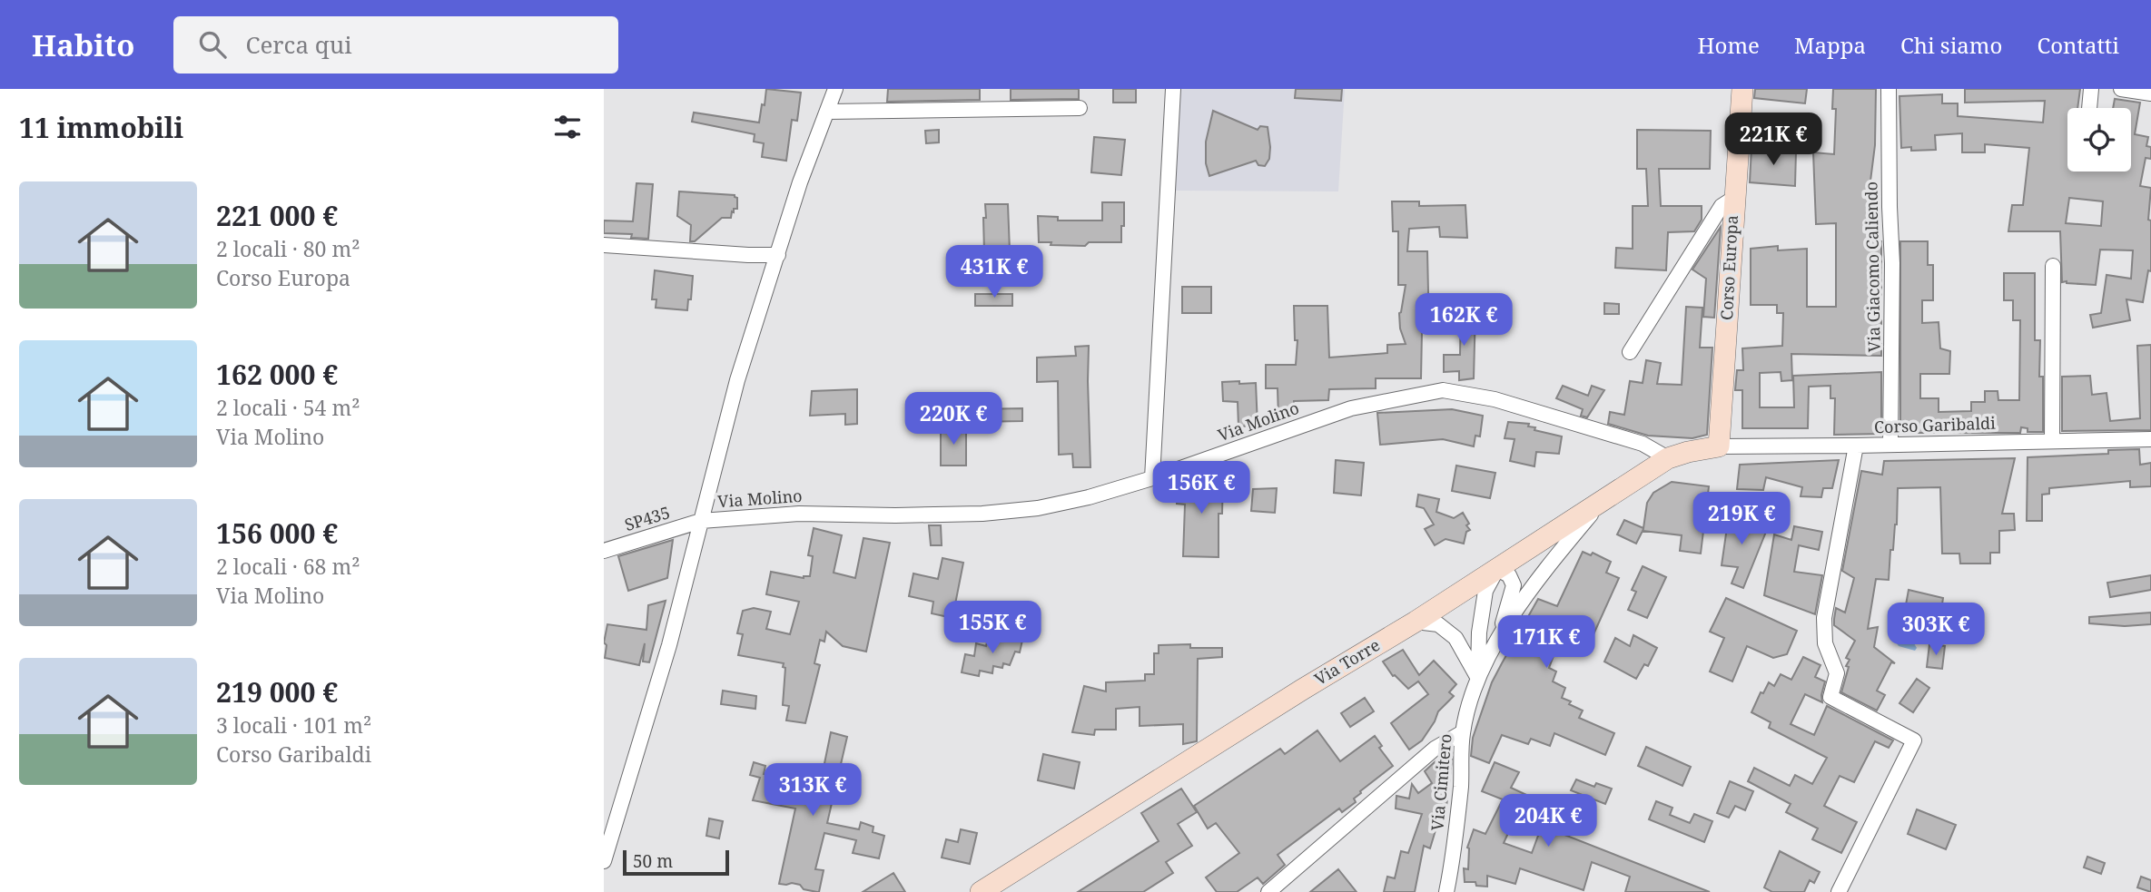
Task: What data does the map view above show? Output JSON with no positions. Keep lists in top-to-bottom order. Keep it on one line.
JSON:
{"streets":{"main road":["Corso Europa","Via Torre"],"street":["Via Giacomo Caliendo","Via Molino","Corso Garibaldi","SP435","Via Cimitero"]},"crossings":[["Via Giacomo Caliendo","Corso Garibaldi"],["Corso Europa","Corso Garibaldi"],["Corso Europa","Via Torre"],["Via Molino","SP435"],["Via Molino","Via Torre"],["Corso Garibaldi","Via Torre"],["Via Torre","Via Cimitero"]],"scale_bar":"50 m","page":{"header":"Habito","search":"Cerca qui","nav":["Home","Mappa","Chi siamo","Contatti"],"heading":"11 immobili","price":["221K €","431K €","162K €","220K €","156K €","219K €","155K €","303K €","171K €","313K €","204K €"],"list":[{"name":"221 000 €","note":"2 locali · 80 m² · Corso Europa"},{"name":"162 000 €","note":"2 locali · 54 m² · Via Molino"},{"name":"156 000 €","note":"2 locali · 68 m² · Via Molino"},{"name":"219 000 €","note":"3 locali · 101 m² · Corso Garibaldi"}],"scale":"50 m"}}
